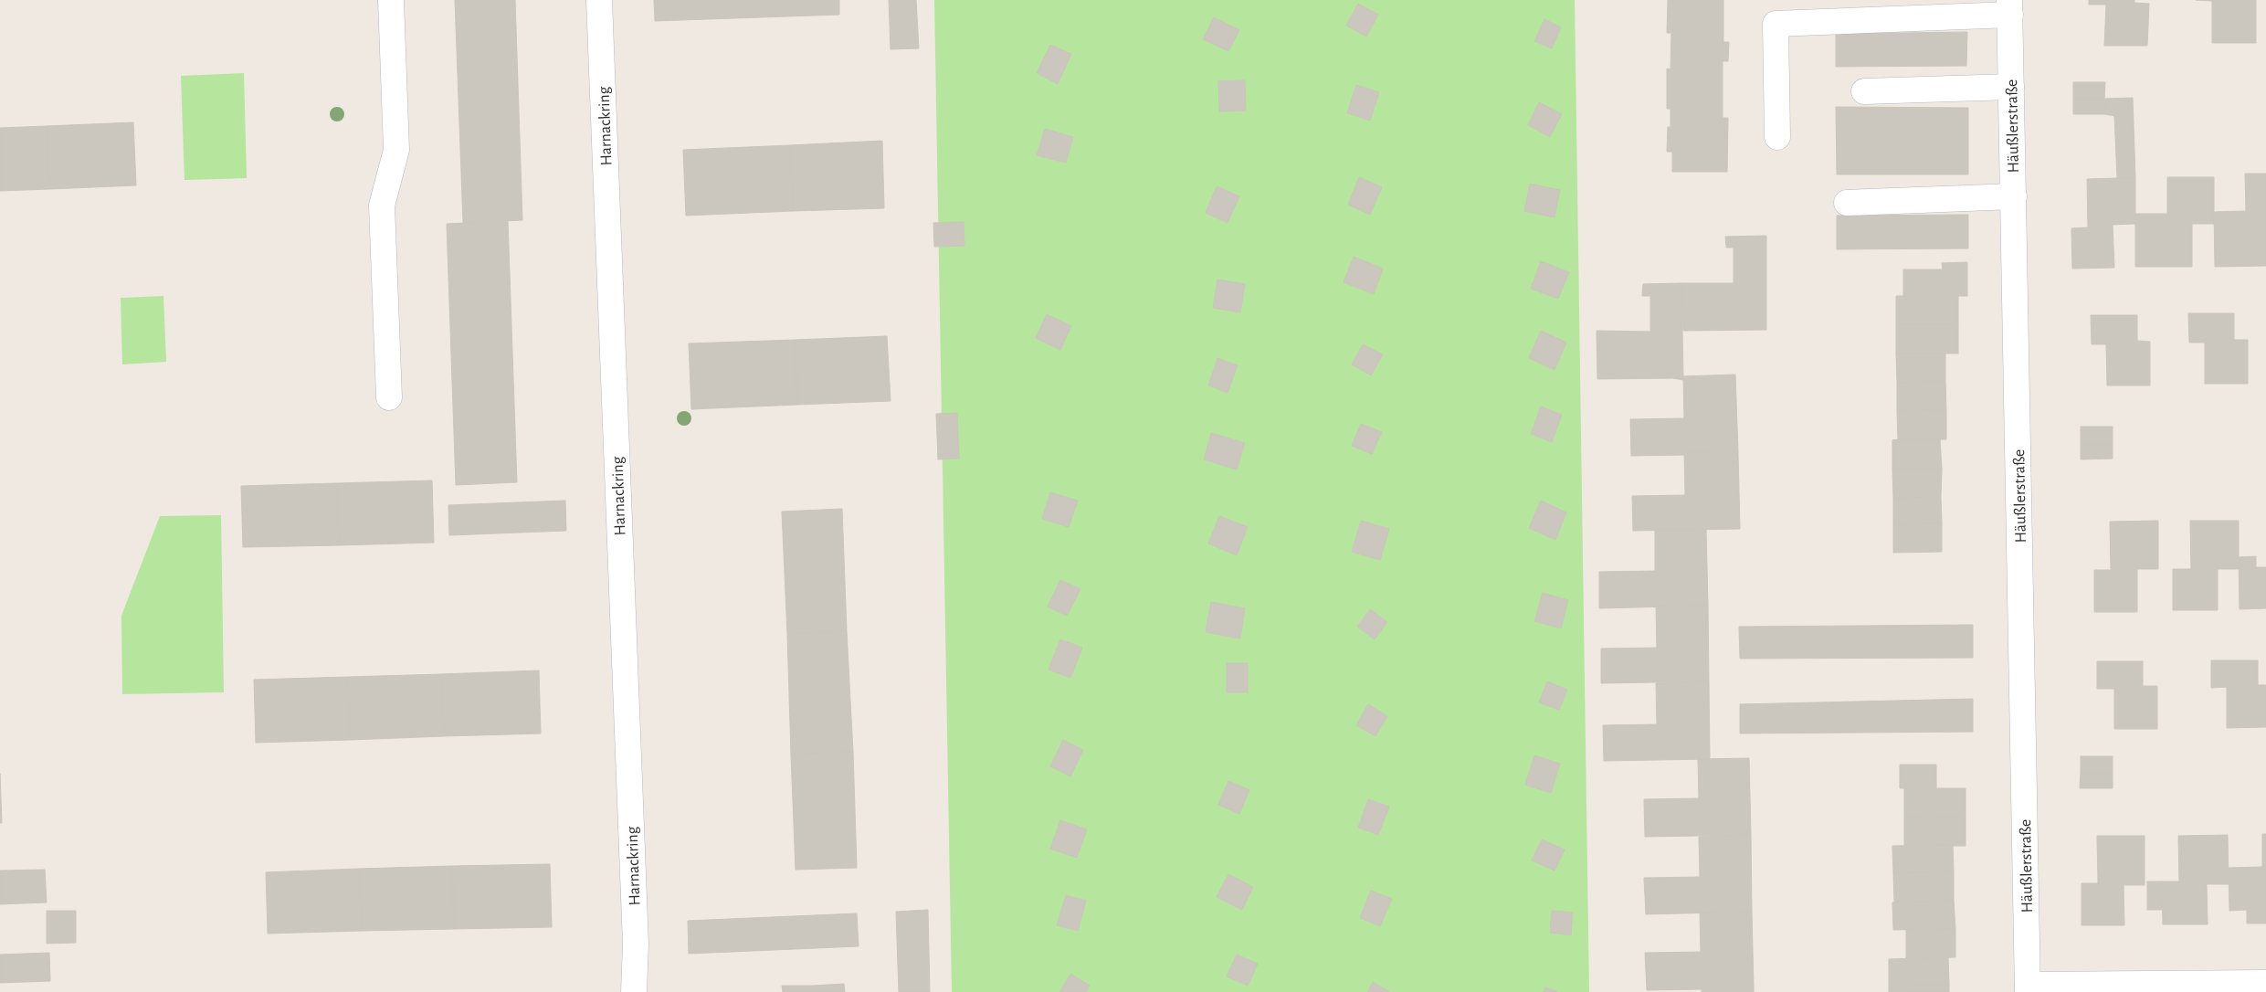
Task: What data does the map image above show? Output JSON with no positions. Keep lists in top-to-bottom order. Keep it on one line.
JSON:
{"streets":{"street":["Harnackring","Häußlerstraße"]}}
